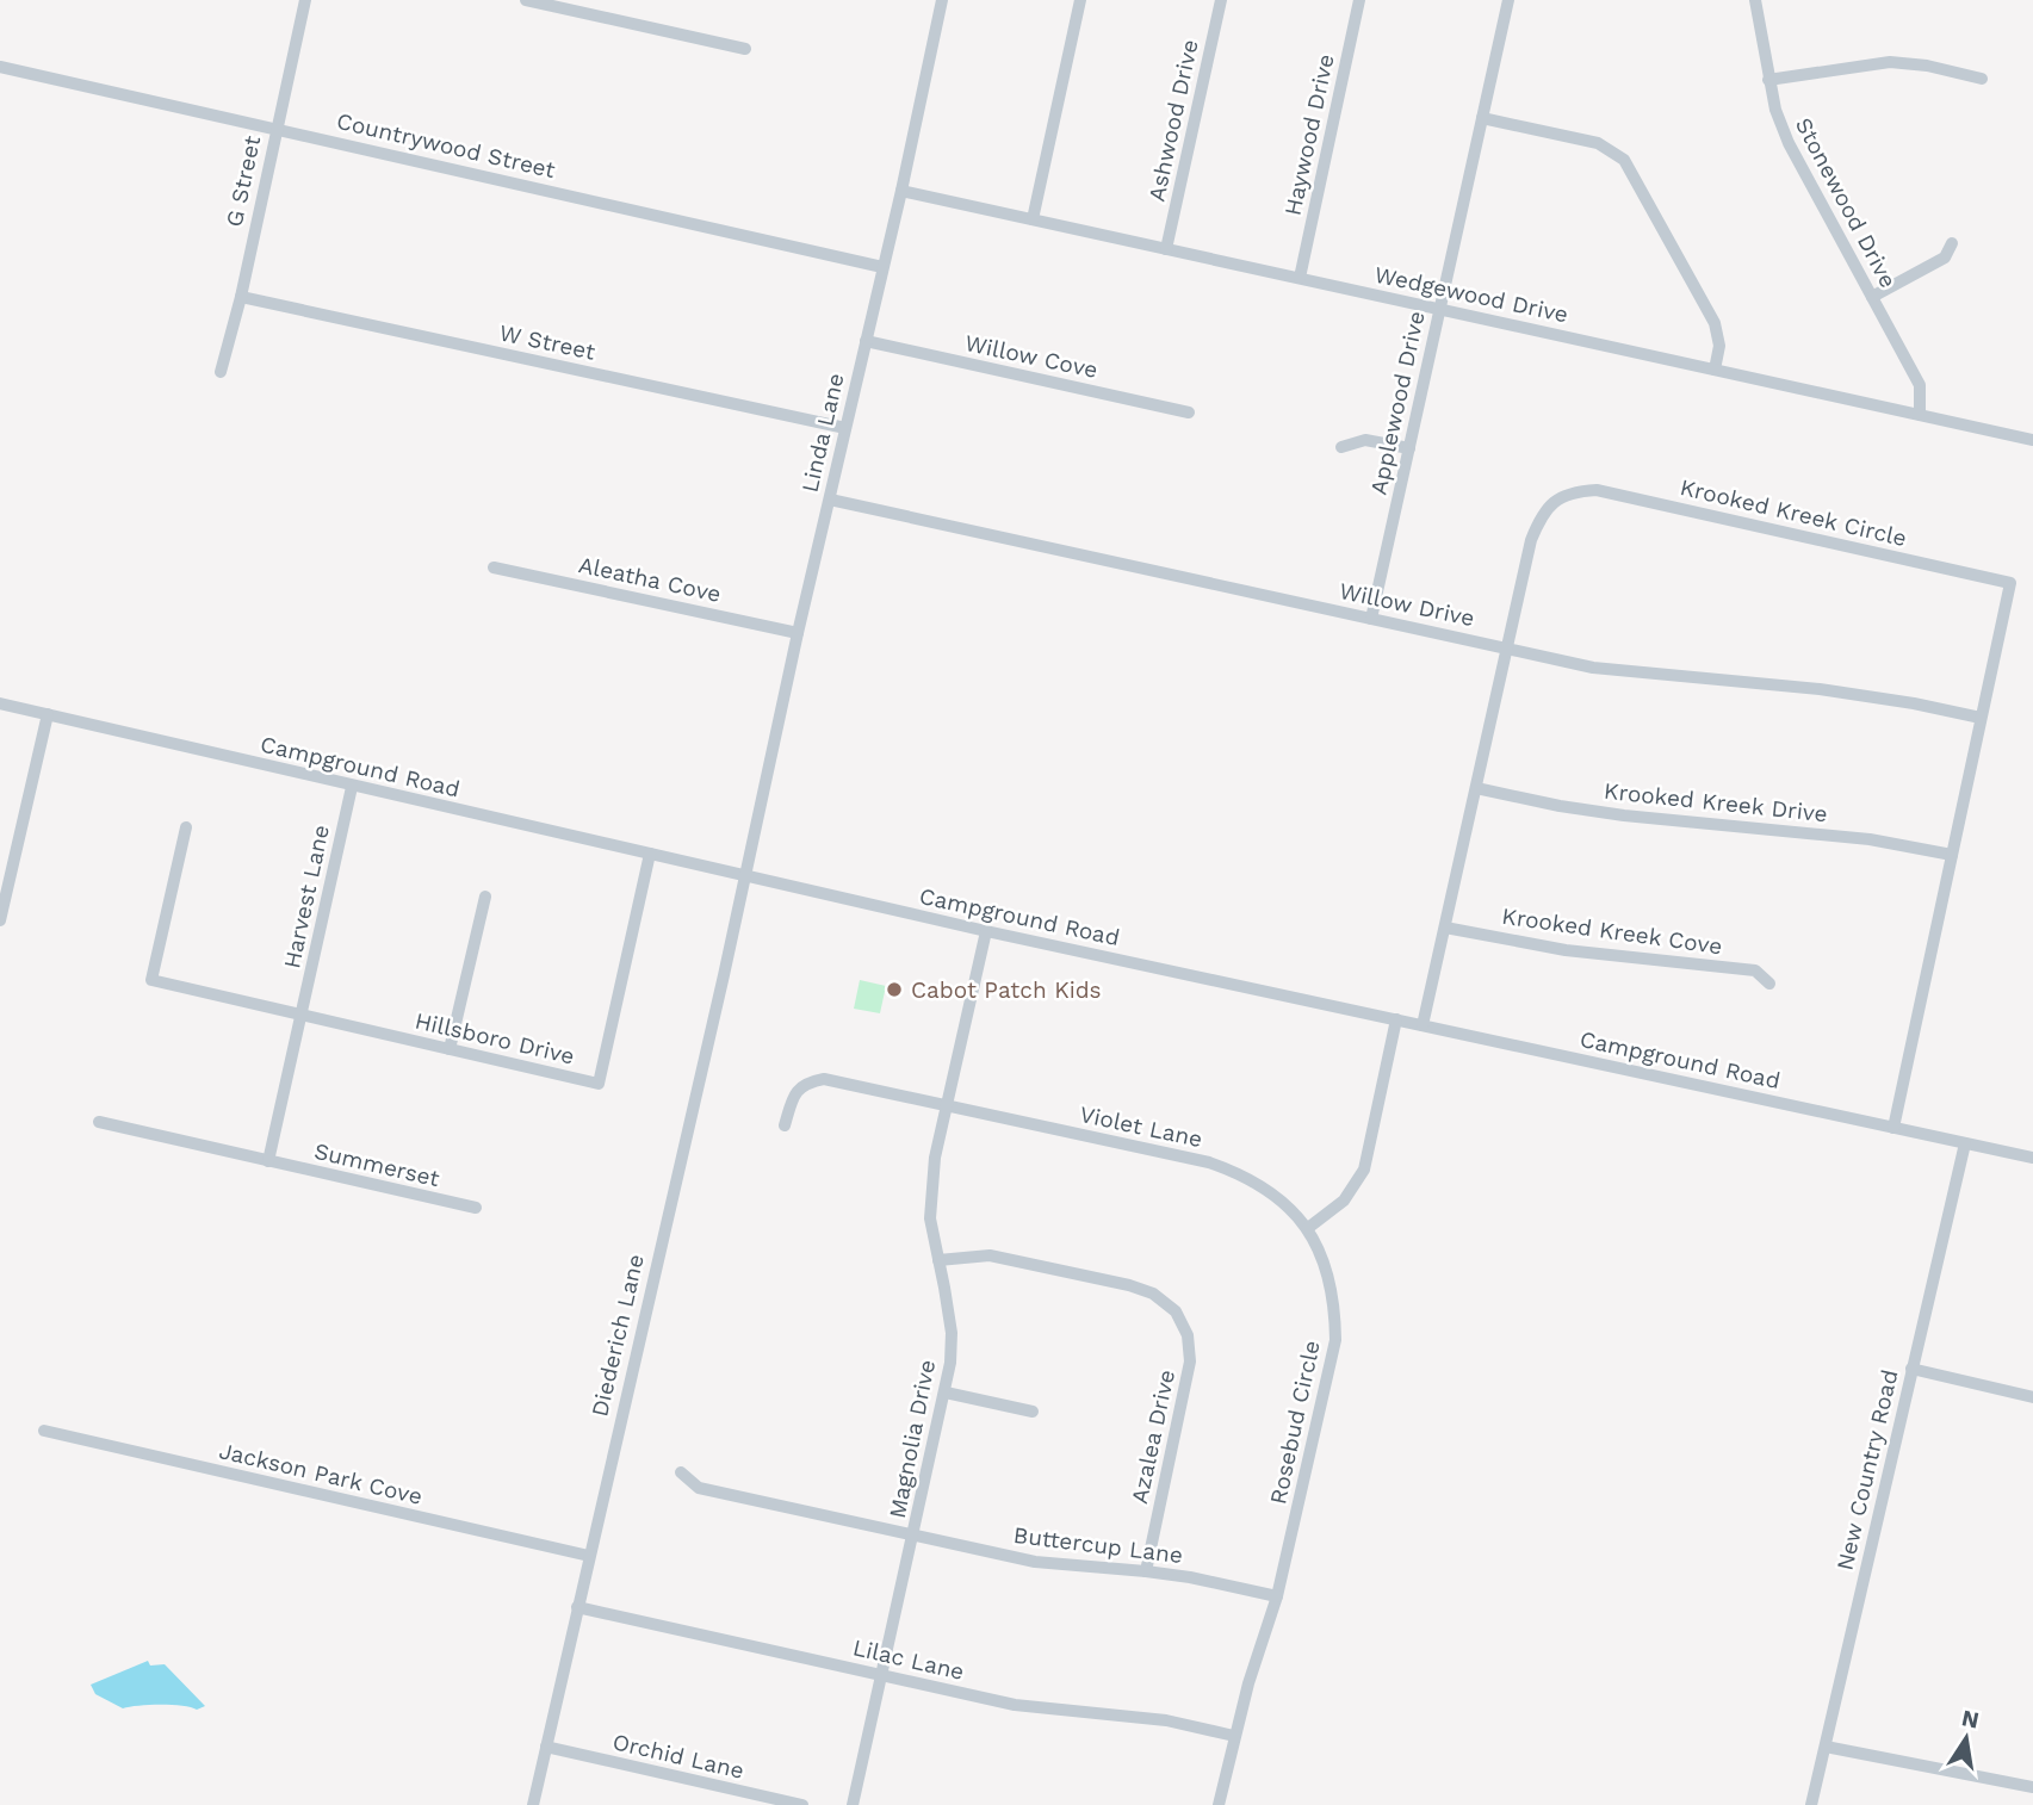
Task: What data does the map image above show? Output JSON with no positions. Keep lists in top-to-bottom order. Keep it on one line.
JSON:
{"streets":{"street":["Ashwood Drive","Haywood Drive","Countrywood Street","G Street","Stonewood Drive","Wedgewood Drive","W Street","Willow Cove","Applewood Drive","Linda Lane","Krooked Kreek Circle","Aleatha Cove","Willow Drive","Campground Road","Krooked Kreek Drive","Harvest Lane","Krooked Kreek Cove","Hillsboro Drive","Violet Lane","Summerset","Diederich Lane","Rosebud Circle","Azalea Drive","Magnolia Drive","New Country Road","Jackson Park Cove","Buttercup Lane","Lilac Lane","Orchid Lane"]},"crossings":[["Ashwood Drive","Wedgewood Drive"],["Haywood Drive","Wedgewood Drive"],["Countrywood Street","G Street"],["Countrywood Street","Linda Lane"],["G Street","W Street"],["Stonewood Drive","Wedgewood Drive"],["Wedgewood Drive","Applewood Drive"],["Wedgewood Drive","Linda Lane"],["W Street","Linda Lane"],["Willow Cove","Linda Lane"],["Applewood Drive","Willow Drive"],["Linda Lane","Aleatha Cove"],["Linda Lane","Willow Drive"],["Linda Lane","Campground Road"],["Linda Lane","Diederich Lane"],["Krooked Kreek Circle","Willow Drive"],["Krooked Kreek Circle","Campground Road"],["Krooked Kreek Circle","Krooked Kreek Drive"],["Krooked Kreek Circle","Krooked Kreek Cove"],["Campground Road","Harvest Lane"],["Campground Road","Hillsboro Drive"],["Campground Road","Diederich Lane"],["Campground Road","Magnolia Drive"],["Campground Road","New Country Road"],["Harvest Lane","Hillsboro Drive"],["Violet Lane","Rosebud Circle"],["Violet Lane","Magnolia Drive"],["Diederich Lane","Jackson Park Cove"],["Diederich Lane","Lilac Lane"],["Diederich Lane","Orchid Lane"],["Rosebud Circle","Buttercup Lane"],["Rosebud Circle","Lilac Lane"],["Azalea Drive","Magnolia Drive"],["Azalea Drive","Buttercup Lane"],["Magnolia Drive","Buttercup Lane"],["Magnolia Drive","Lilac Lane"]],"places":["Cabot Patch Kids"],"north":"top"}
